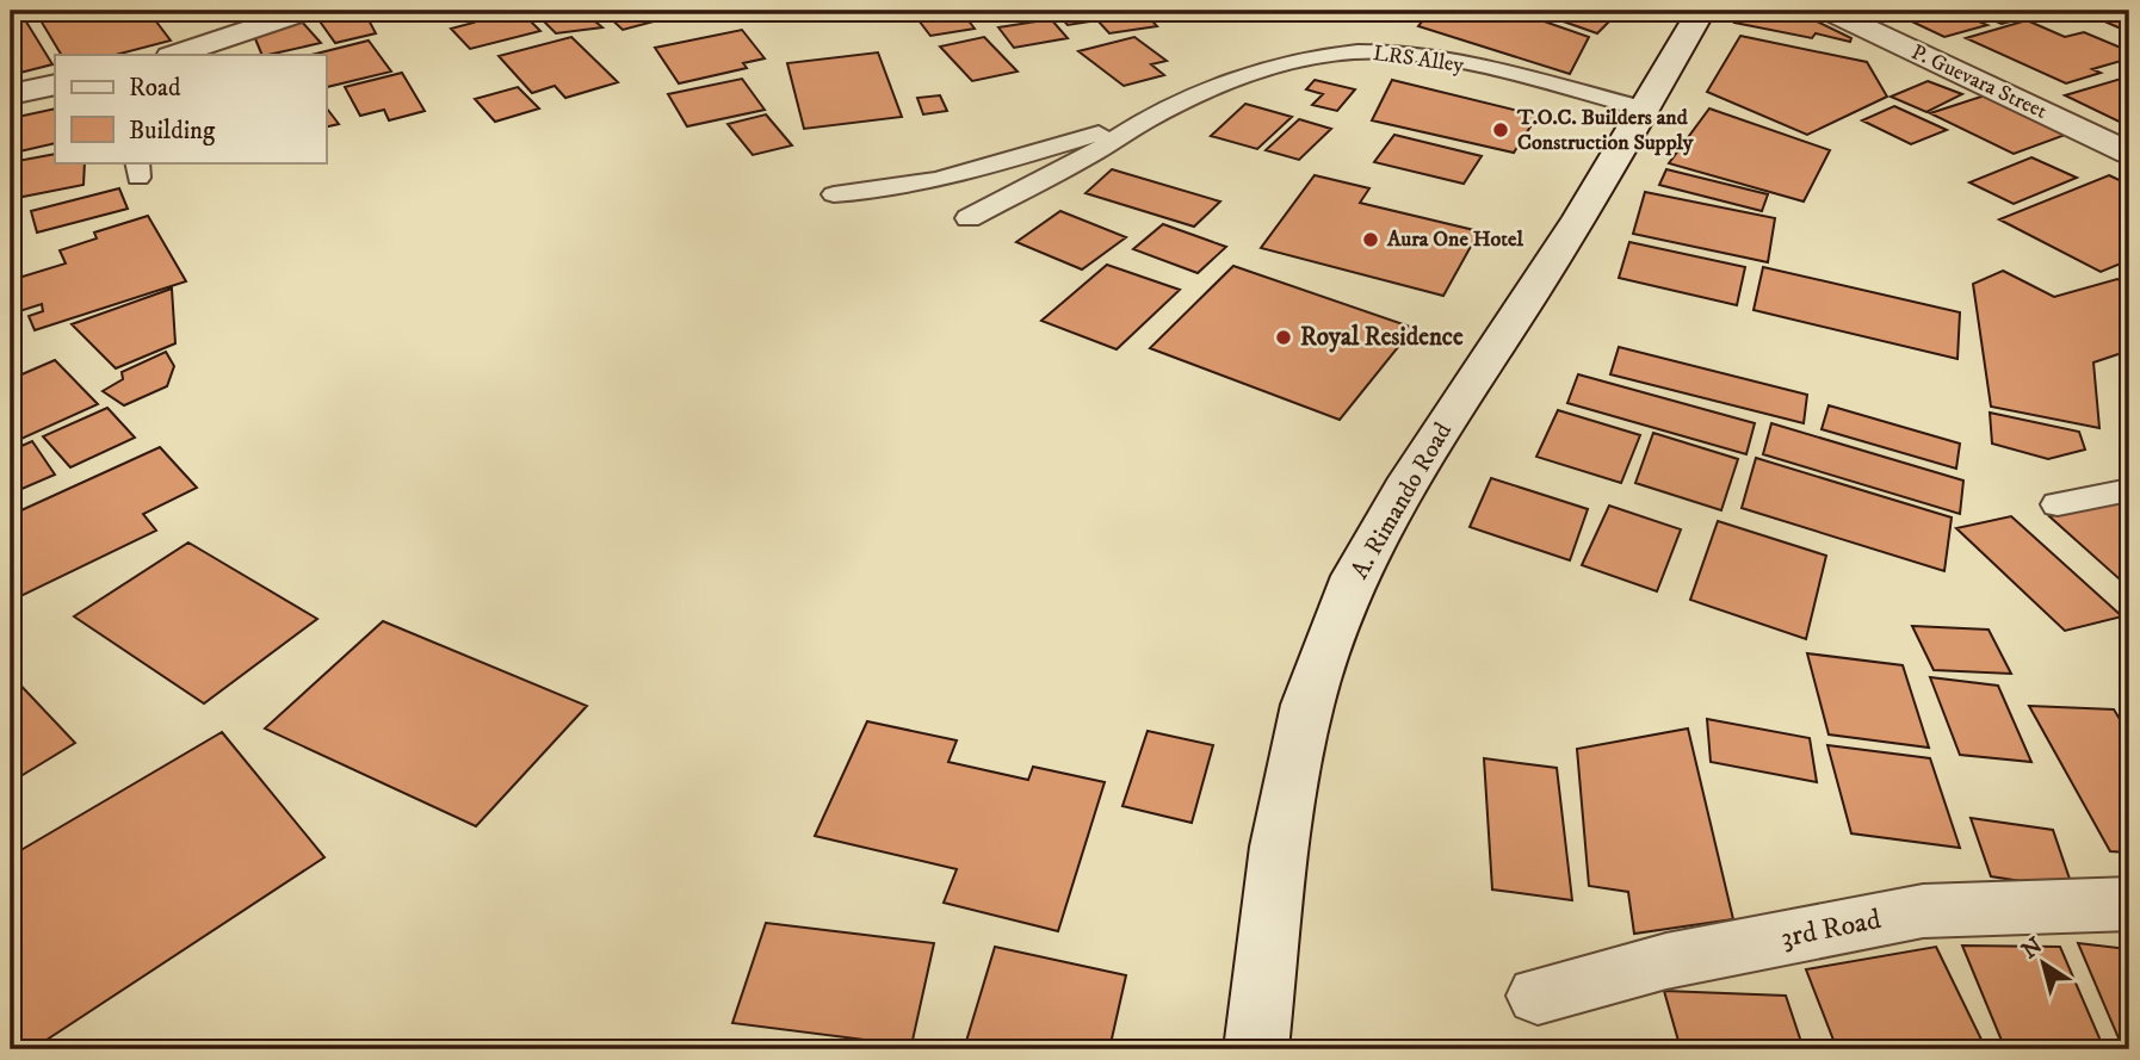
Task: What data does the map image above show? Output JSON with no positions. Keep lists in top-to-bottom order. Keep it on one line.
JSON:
{"streets":{"main road":["P. Guevara Street","A. Rimando Road","3rd Road"],"lane":["LRS Alley"]},"crossings":[["LRS Alley","A. Rimando Road"]],"places":["T.O.C. Builders and Construction Supply","Aura One Hotel","Royal Residence"],"legend":["Road","Building"],"north":"top left"}
